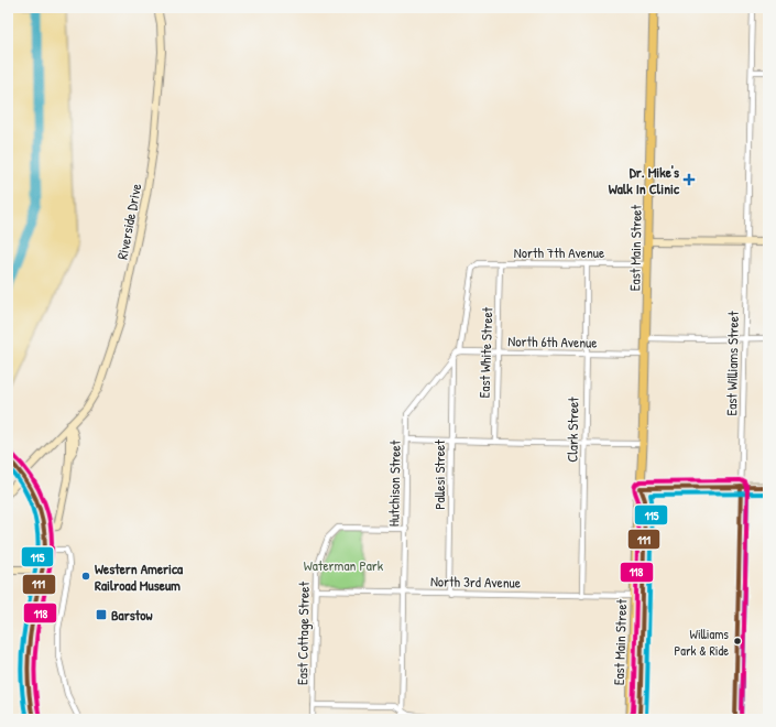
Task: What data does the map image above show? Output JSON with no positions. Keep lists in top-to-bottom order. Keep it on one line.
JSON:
{"streets":{"main road":["East Main Street"],"street":["Riverside Drive","North 7th Avenue","North 6th Avenue","East White Street","East Williams Street","Clark Street","Pallesi Street","Hutchison Street","North 3rd Avenue","East Cottage Street"]},"crossings":[["East Main Street","North 7th Avenue"],["East Main Street","North 6th Avenue"],["East Main Street","North 3rd Avenue"],["North 7th Avenue","North 6th Avenue"],["North 7th Avenue","East White Street"],["North 7th Avenue","Clark Street"],["North 7th Avenue","Hutchison Street"],["North 6th Avenue","East White Street"],["North 6th Avenue","Clark Street"],["North 6th Avenue","Hutchison Street"],["Clark Street","North 3rd Avenue"],["Pallesi Street","Hutchison Street"],["Pallesi Street","North 3rd Avenue"],["Hutchison Street","North 3rd Avenue"],["Hutchison Street","East Cottage Street"],["North 3rd Avenue","East Cottage Street"]],"parks":["Waterman Park"],"places":{"health":["Dr. Mike's Walk In Clinic"],"other":["Western America Railroad Museum","Williams Park & Ride"],"transit":["Barstow"]},"lines":["transit line 118","transit line 111","transit line 115"]}
